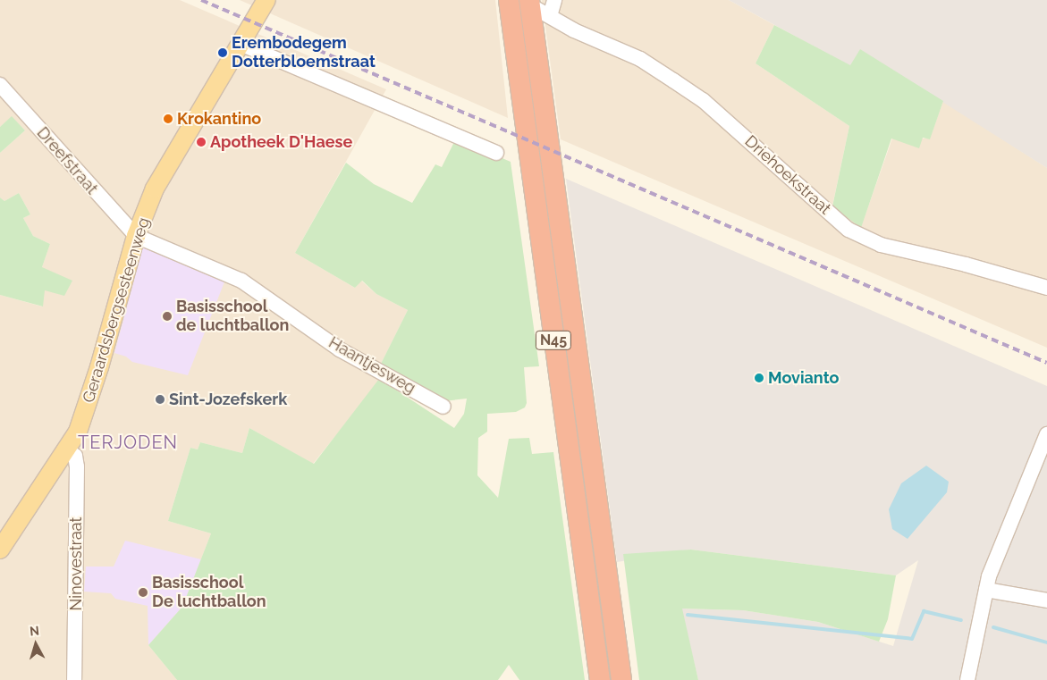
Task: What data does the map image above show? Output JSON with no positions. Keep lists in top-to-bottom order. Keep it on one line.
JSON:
{"streets":{"highway":["N45"],"main road":["Geraardsbergsesteenweg"],"street":["Dreefstraat","Driehoekstraat","Haantjesweg","Ninovestraat"]},"crossings":[["Dreefstraat","Geraardsbergsesteenweg"],["Dreefstraat","Haantjesweg"],["Driehoekstraat","N45"],["Geraardsbergsesteenweg","Haantjesweg"],["Geraardsbergsesteenweg","Ninovestraat"]],"districts":["TERJODEN"],"places":["Erembodegem Dotterbloemstraat","Krokantino","Apotheek D'Haese","Basisschool de luchtballon","Movianto","Sint-Jozefskerk","Basisschool De luchtballon"],"north":"top"}
